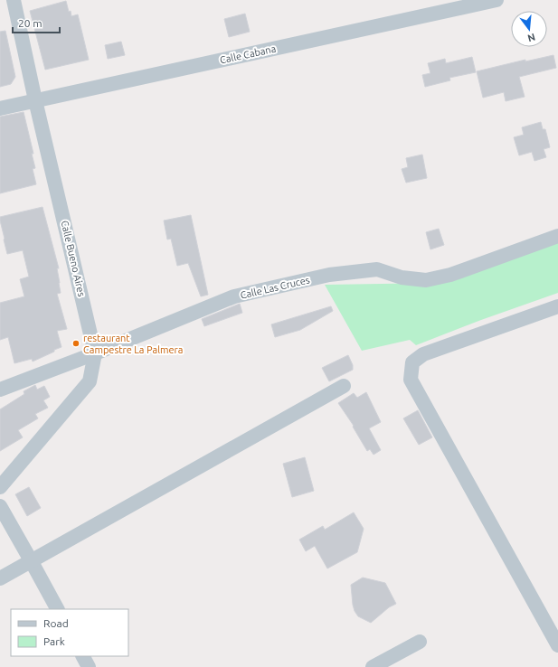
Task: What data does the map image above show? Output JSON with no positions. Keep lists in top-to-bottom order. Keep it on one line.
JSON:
{"streets":{"street":["Calle Cabana","Calle Bueno Aires","Calle Las Cruces"]},"crossings":[["Calle Cabana","Calle Bueno Aires"],["Calle Bueno Aires","Calle Las Cruces"]],"places":["restaurant Campestre La Palmera"],"legend":["Road","Park"],"scale_bar":"20 m","north":"bottom"}
